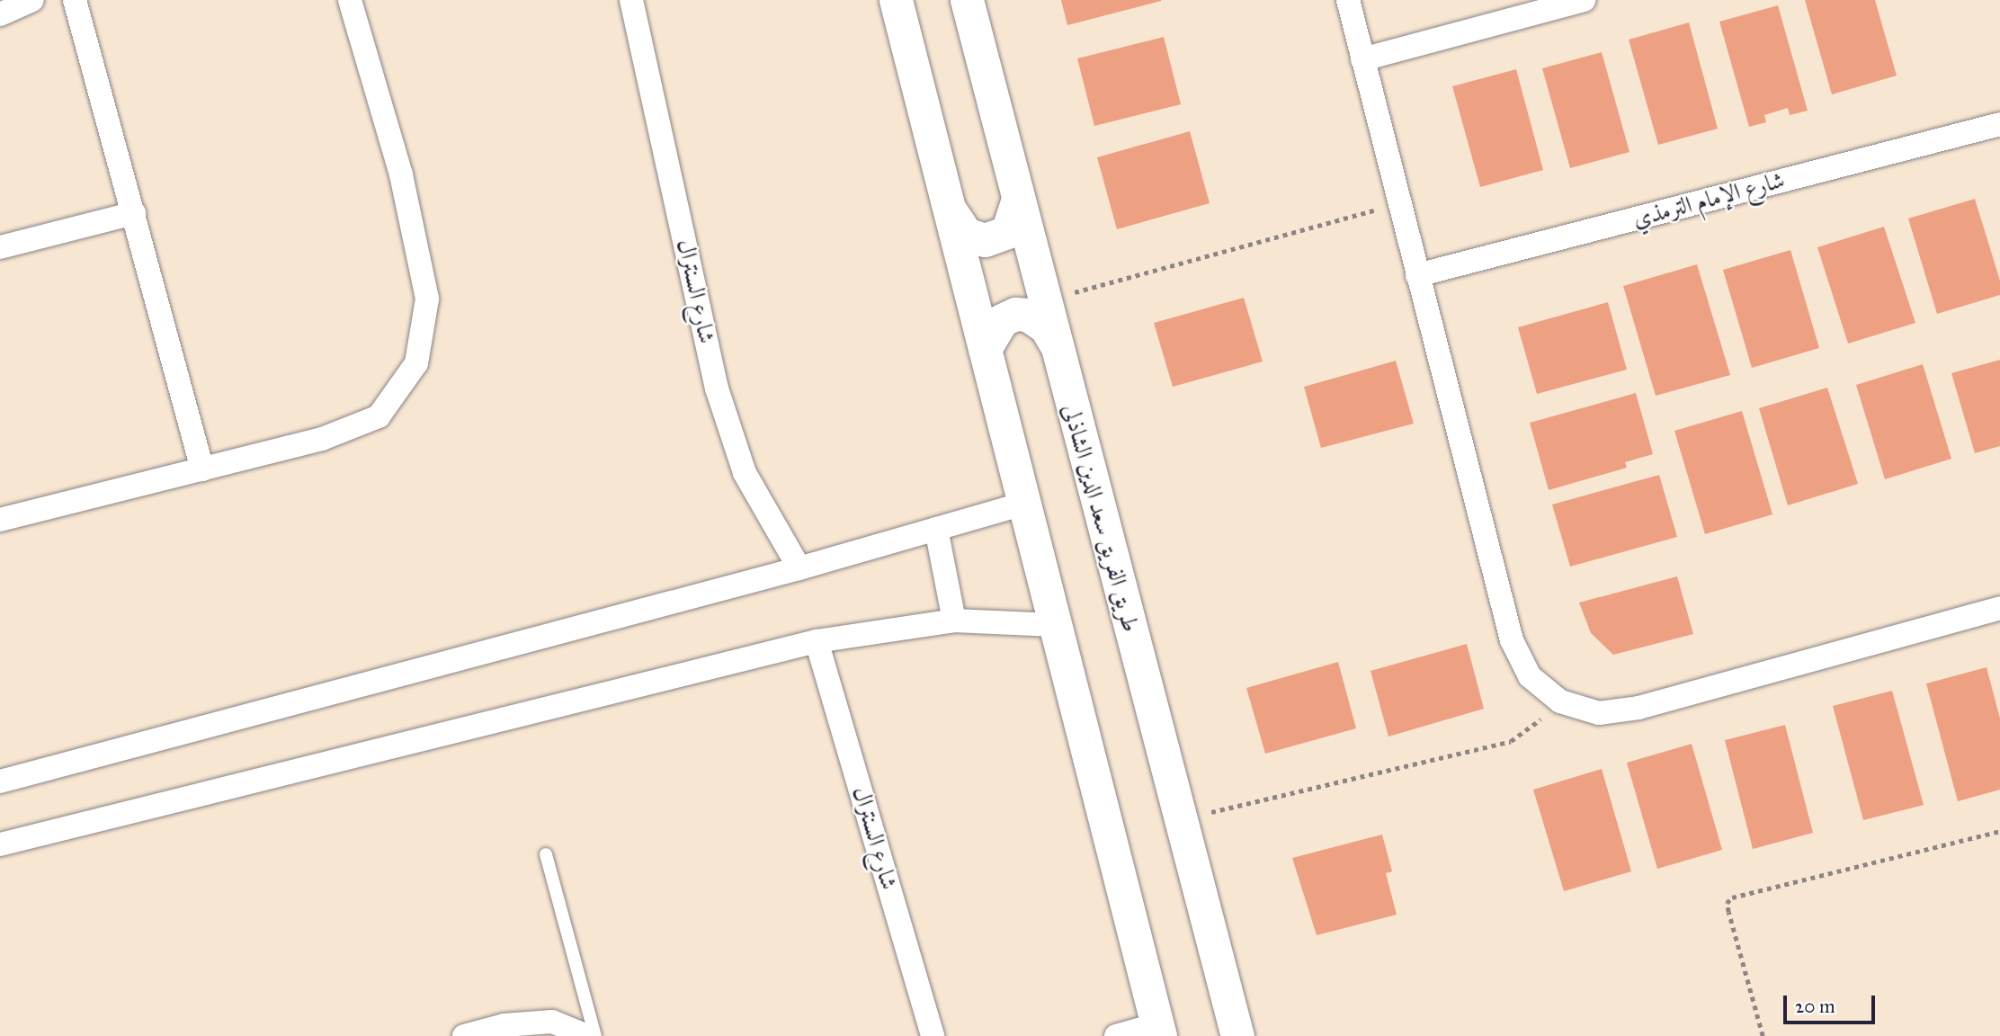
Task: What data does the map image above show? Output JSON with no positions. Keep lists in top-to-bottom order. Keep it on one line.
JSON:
{"streets":{"street":["شارع الإمام الترمذي","شارع السنترال","طريق الفريق سعد الدين الشاذلى"]},"scale_bar":"20 m"}
